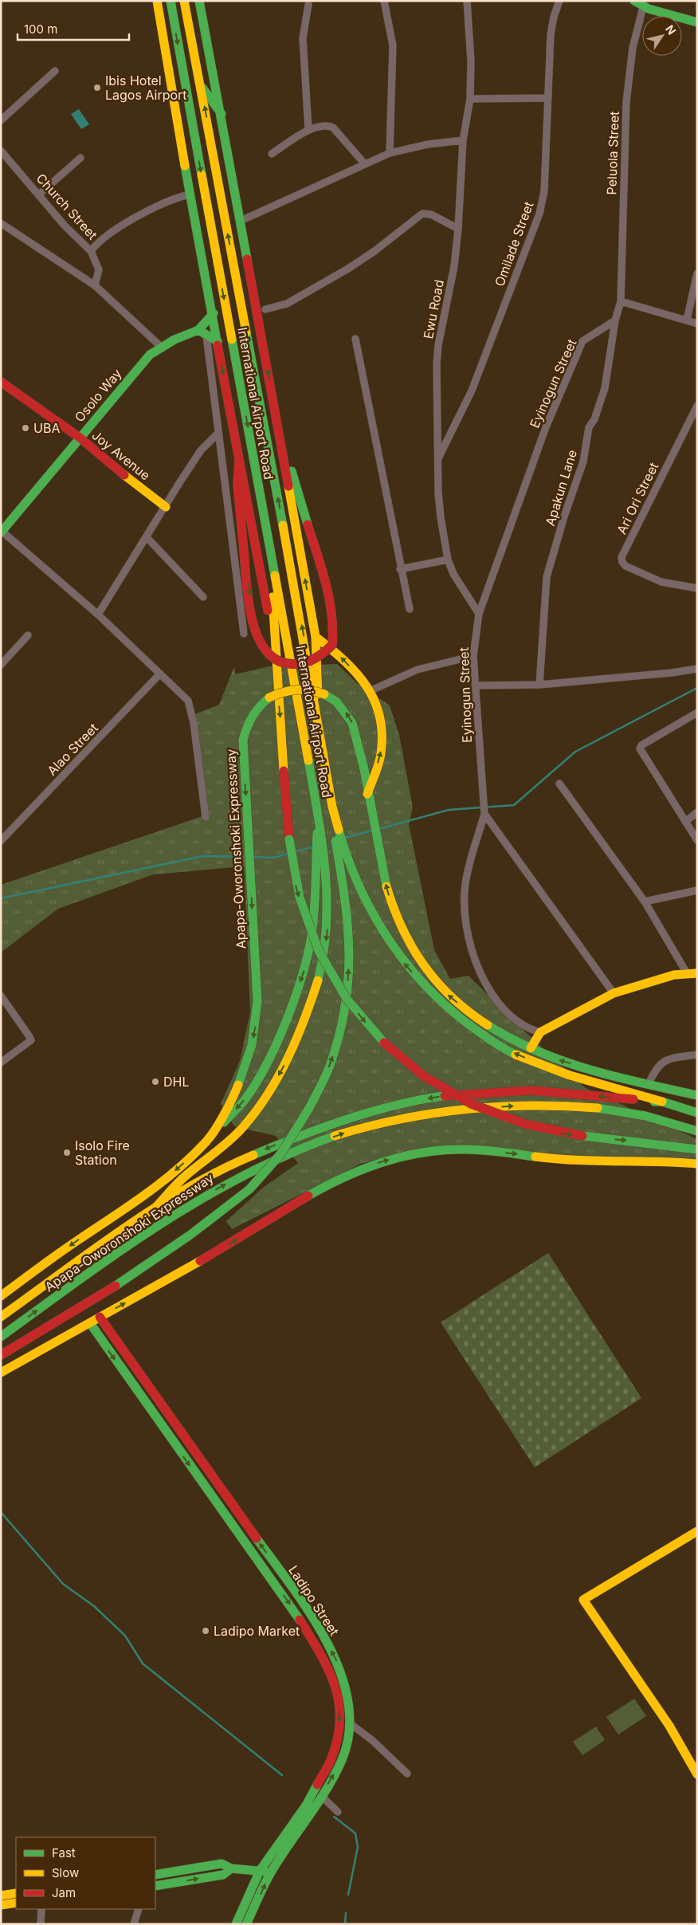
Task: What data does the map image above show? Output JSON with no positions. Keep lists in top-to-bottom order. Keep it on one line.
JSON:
{"streets":{"main road":["Osolo Way","International Airport Road","Joy Avenue","Apapa-Oworonshoki Expressway","Ladipo Street"],"street":["Peluola Street","Church Street","Omilade Street","Ewu Road","Eyinogun Street","Apakun Lane","Ari Ori Street","Alao Street"]},"crossings":[["Peluola Street","Apakun Lane"],["Omilade Street","Ewu Road"],["Ewu Road","Eyinogun Street"],["Eyinogun Street","Apakun Lane"],["Osolo Way","International Airport Road"],["Osolo Way","Joy Avenue"]],"places":["Ibis Hotel Lagos Airport","UBA","DHL","Isolo Fire Station","Ladipo Market"],"legend":["Fast","Slow","Jam"],"scale_bar":"100 m","north":"top right"}
